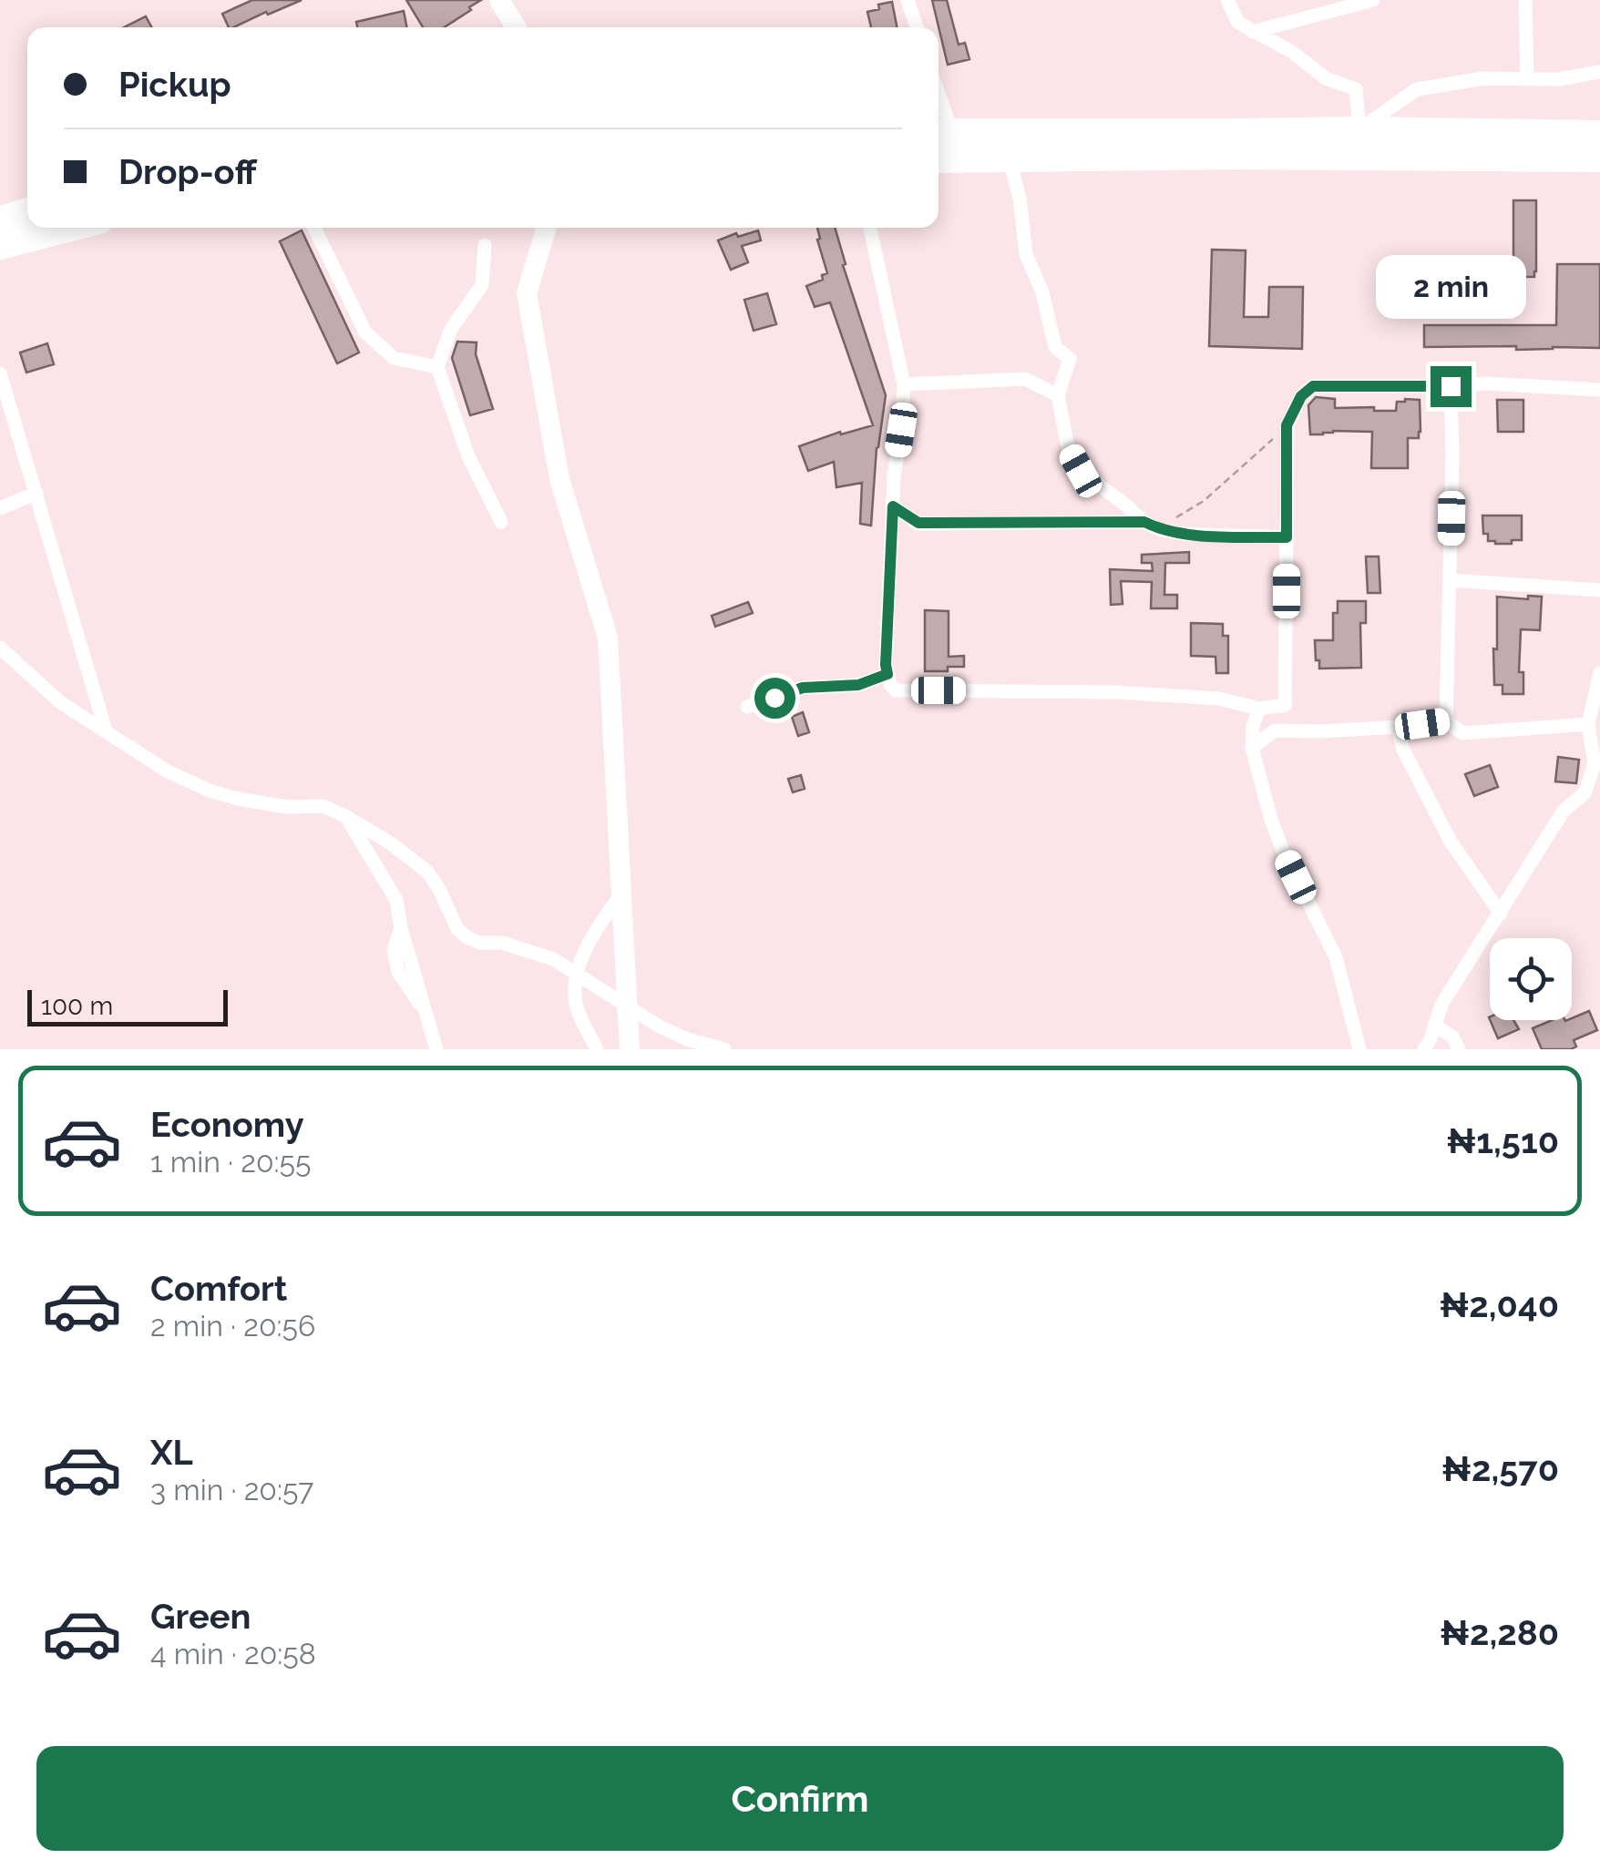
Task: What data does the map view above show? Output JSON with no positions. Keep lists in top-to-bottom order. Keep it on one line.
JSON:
{"scale_bar":"100 m","page":{"banner":["Pickup","Drop-off"],"bubble":"2 min","scale":"100 m","list":[{"name":"Economy","note":"1 min · 20:55","value":"₦1,510"},{"name":"Comfort","note":"2 min · 20:56","value":"₦2,040"},{"name":"XL","note":"3 min · 20:57","value":"₦2,570"},{"name":"Green","note":"4 min · 20:58","value":"₦2,280"}],"buttons":"Confirm"}}
